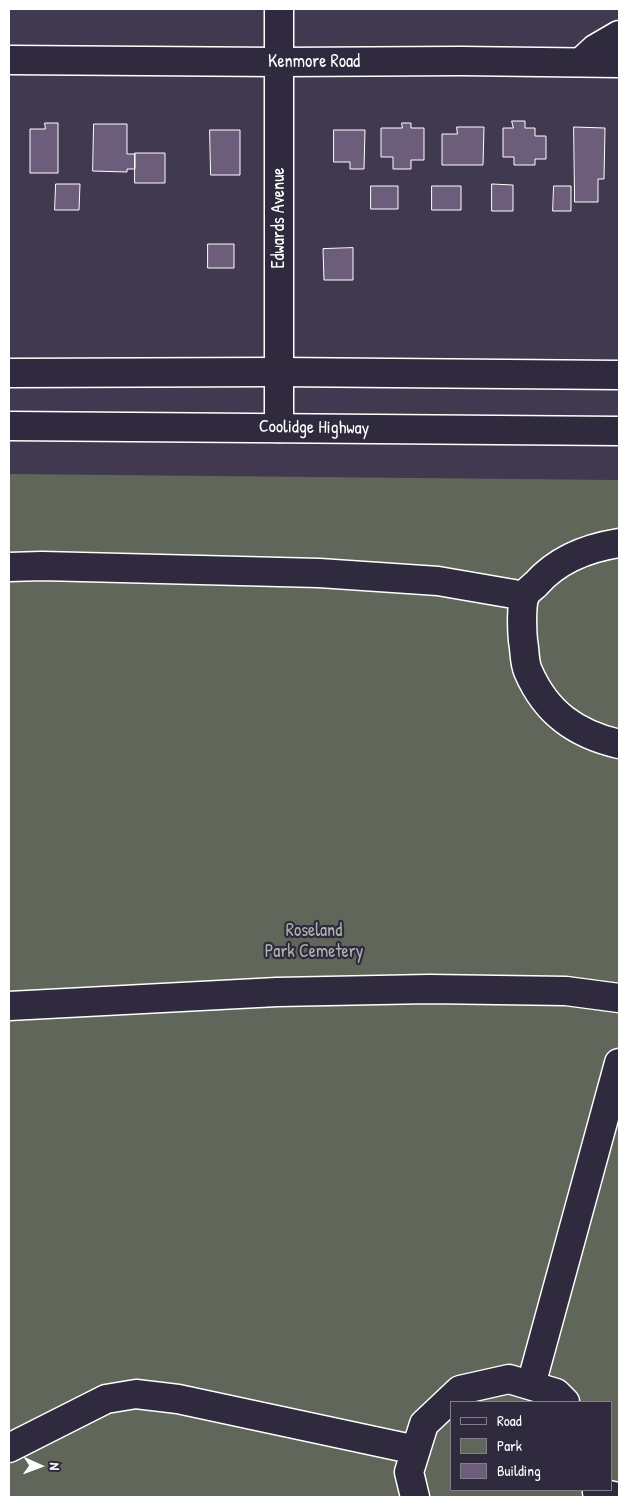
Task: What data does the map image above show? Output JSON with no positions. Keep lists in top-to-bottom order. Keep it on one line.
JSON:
{"streets":{"main road":["Kenmore Road","Edwards Avenue","Coolidge Highway"]},"crossings":[["Kenmore Road","Edwards Avenue"],["Edwards Avenue","Coolidge Highway"]],"parks":["Roseland Park Cemetery"],"legend":["Road","Park","Building"],"north":"right"}
